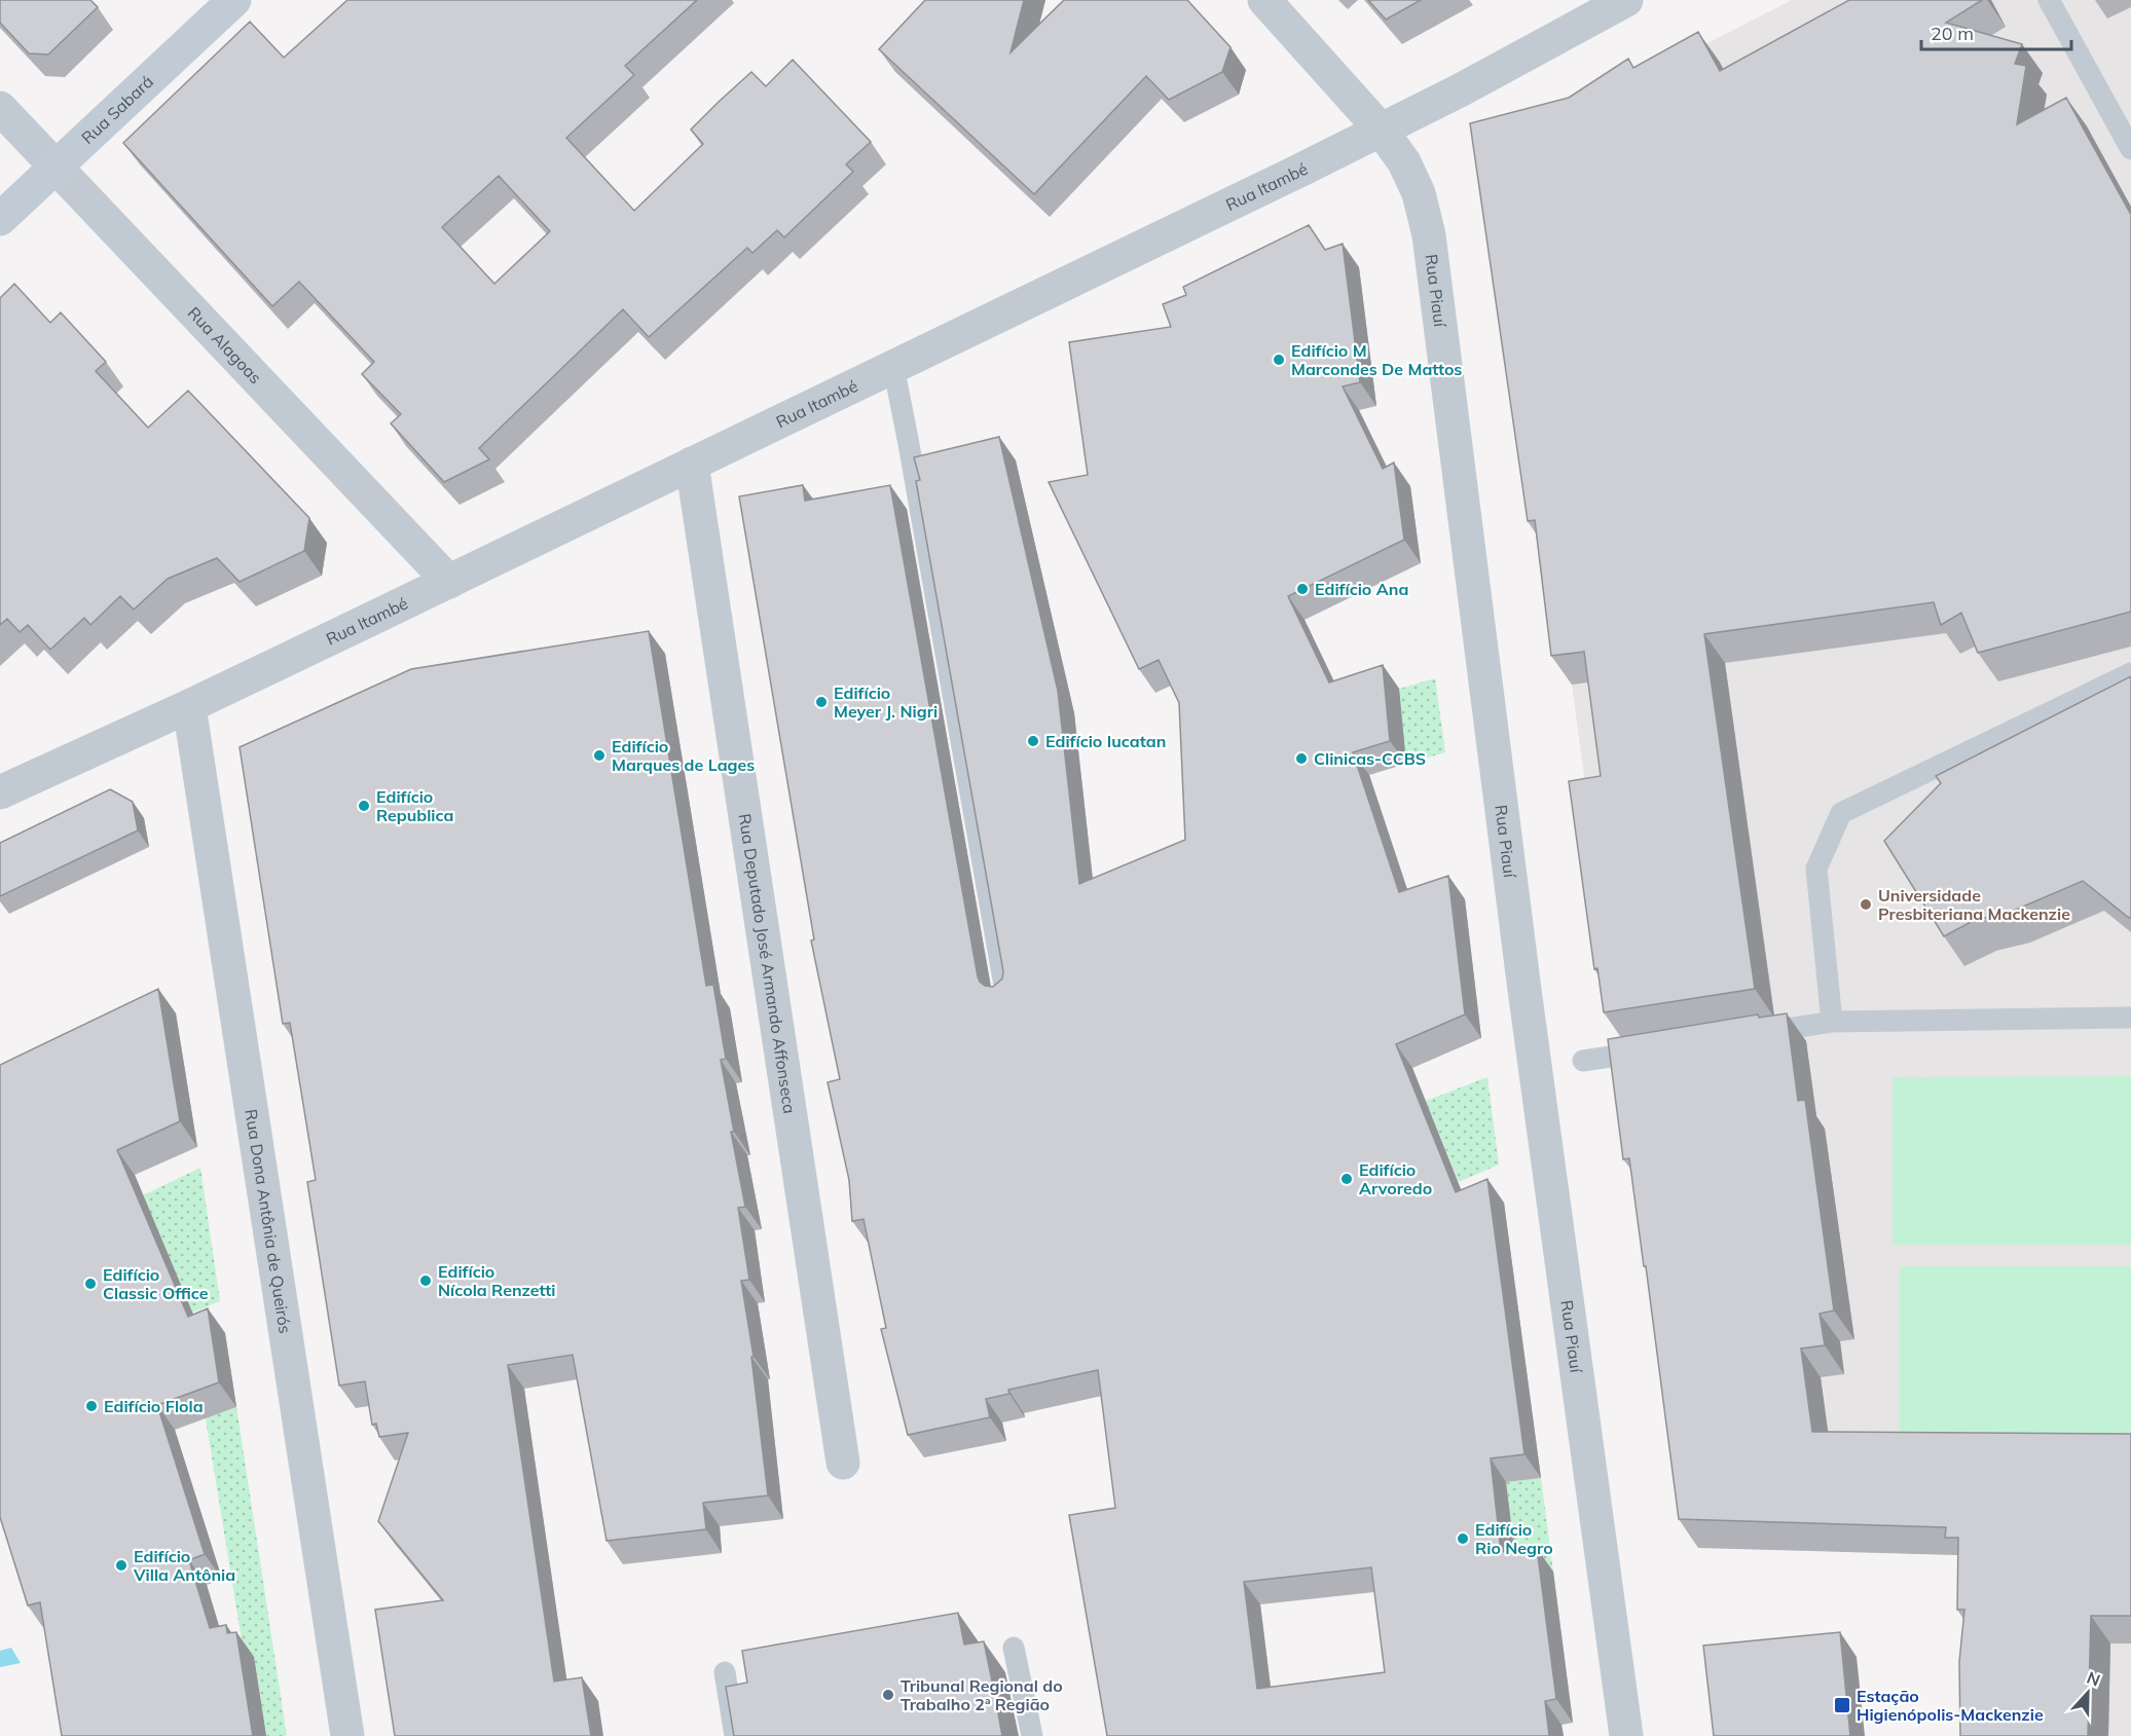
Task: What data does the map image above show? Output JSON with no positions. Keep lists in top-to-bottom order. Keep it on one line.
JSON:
{"streets":{"street":["Rua Sabará","Rua Itambé","Rua Piauí","Rua Alagoas","Rua Deputado José Armando Affonseca","Rua Dona Antônia de Queirós"]},"crossings":[["Rua Sabará","Rua Alagoas"],["Rua Itambé","Rua Piauí"],["Rua Itambé","Rua Alagoas"],["Rua Itambé","Rua Deputado José Armando Affonseca"],["Rua Itambé","Rua Dona Antônia de Queirós"]],"places":{"other":["Edifício M Marcondes De Mattos","Edifício Ana","Edifício Meyer J. Nigri","Edifício Iucatan","Edifício Marques de Lages","Clinicas-CCBS","Edifício Republica","Universidade Presbiteriana Mackenzie","Edifício Arvoredo","Edifício Nícola Renzetti","Edifício Classic Office","Edifício Flola","Edifício Rio Negro","Edifício Villa Antônia","Tribunal Regional do Trabalho 2ª Região"],"transit":["Estação Higienópolis-Mackenzie"]},"scale_bar":"20 m","north":"top"}
